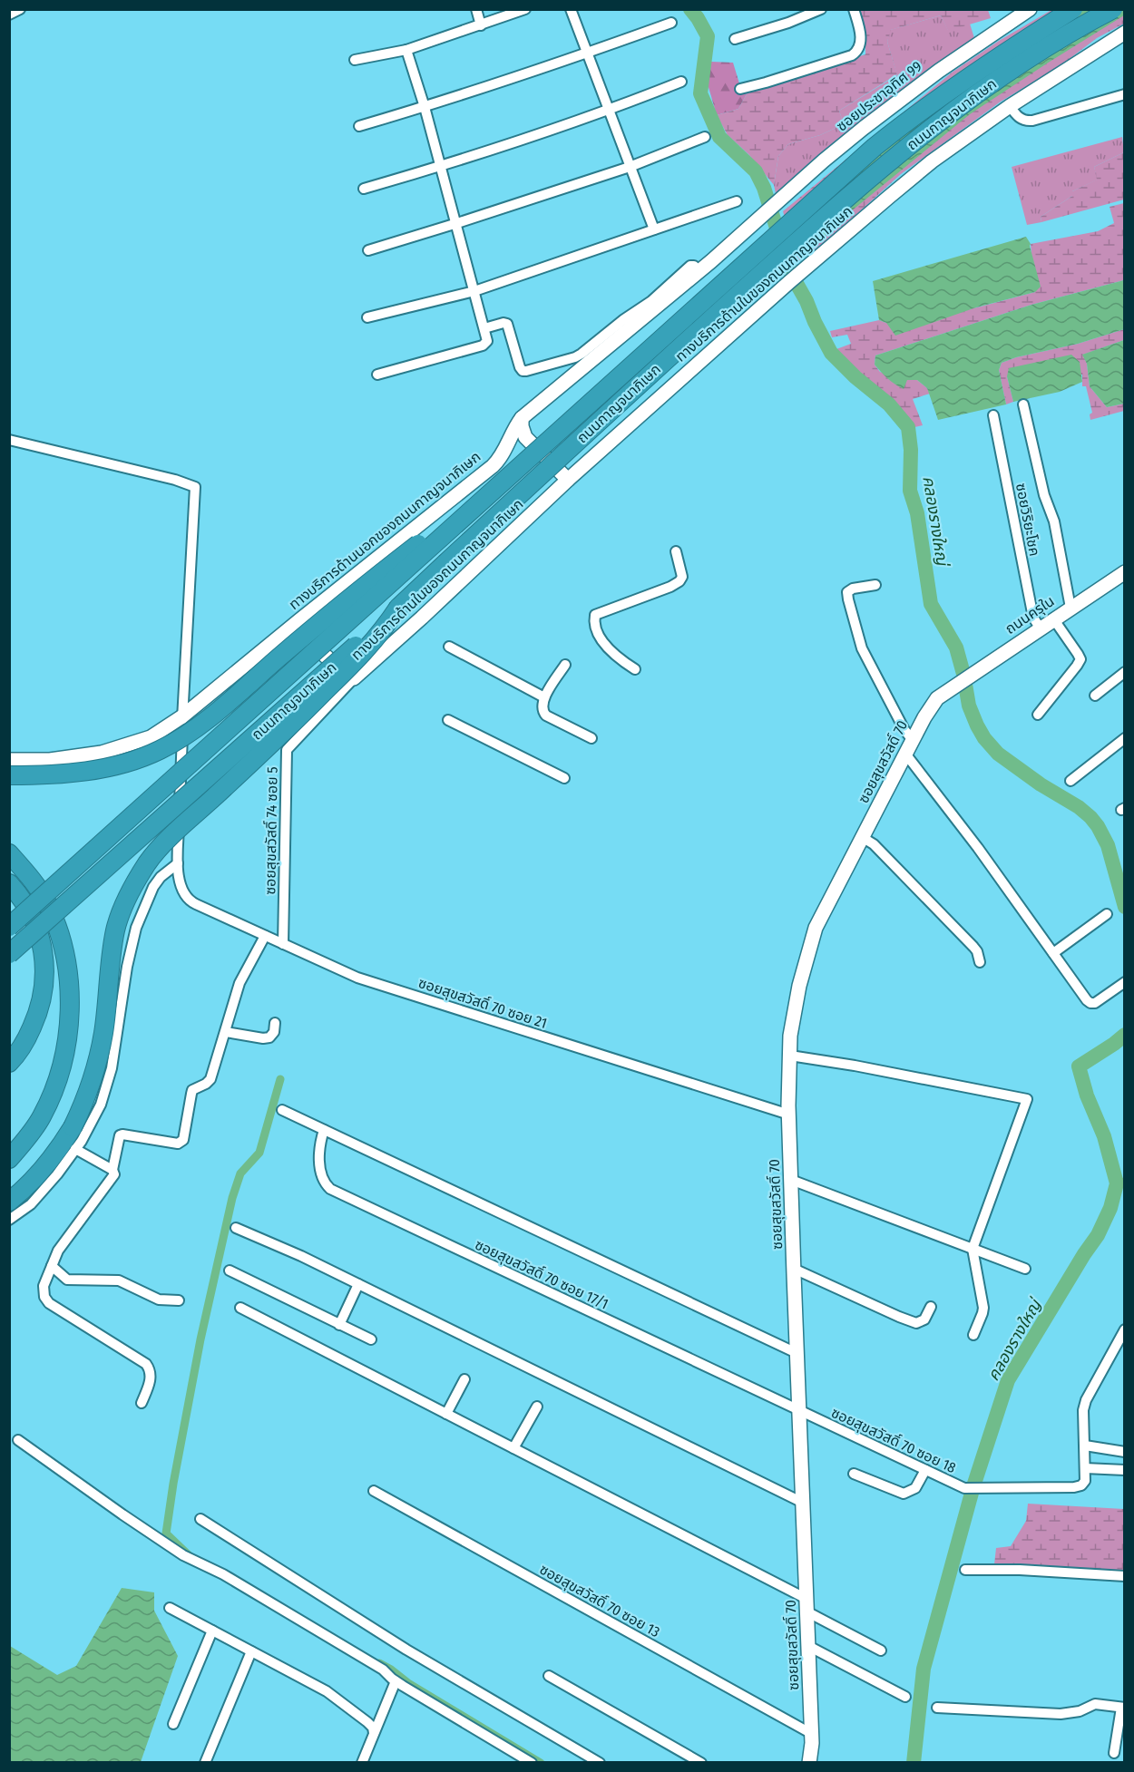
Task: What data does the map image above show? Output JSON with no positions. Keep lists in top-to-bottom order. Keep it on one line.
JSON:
{"streets":{"highway":["ถนนกาญจนาภิเษก"],"main road":["ซอยประชาอุทิศ 99","ทางบริการด้านในของถนนกาญจนาภิเษก","ทางบริการด้านนอกของถนนกาญจนาภิเษก","ถนนครุใน","ซอยสุขสวัสดิ์ 70"],"street":["ซอยวิริยะโชค","ซอยสุขสวัสดิ์ 74 ซอย 5","ซอยสุขสวัสดิ์ 70 ซอย 21","ซอยสุขสวัสดิ์ 70 ซอย 17/1","ซอยสุขสวัสดิ์ 70 ซอย 18","ซอยสุขสวัสดิ์ 70 ซอย 13"]},"crossings":[["ซอยประชาอุทิศ 99","ทางบริการด้านนอกของถนนกาญจนาภิเษก"],["ทางบริการด้านในของถนนกาญจนาภิเษก","ซอยสุขสวัสดิ์ 74 ซอย 5"],["ซอยวิริยะโชค","ถนนครุใน"],["ถนนครุใน","ซอยสุขสวัสดิ์ 70"],["ซอยสุขสวัสดิ์ 70","ซอยสุขสวัสดิ์ 70 ซอย 21"],["ซอยสุขสวัสดิ์ 70","ซอยสุขสวัสดิ์ 70 ซอย 17/1"],["ซอยสุขสวัสดิ์ 70","ซอยสุขสวัสดิ์ 70 ซอย 18"],["ซอยสุขสวัสดิ์ 70","ซอยสุขสวัสดิ์ 70 ซอย 13"],["ซอยสุขสวัสดิ์ 74 ซอย 5","ซอยสุขสวัสดิ์ 70 ซอย 21"],["ซอยสุขสวัสดิ์ 70 ซอย 17/1","ซอยสุขสวัสดิ์ 70 ซอย 18"]],"water":["คลองรางใหญ่"]}
